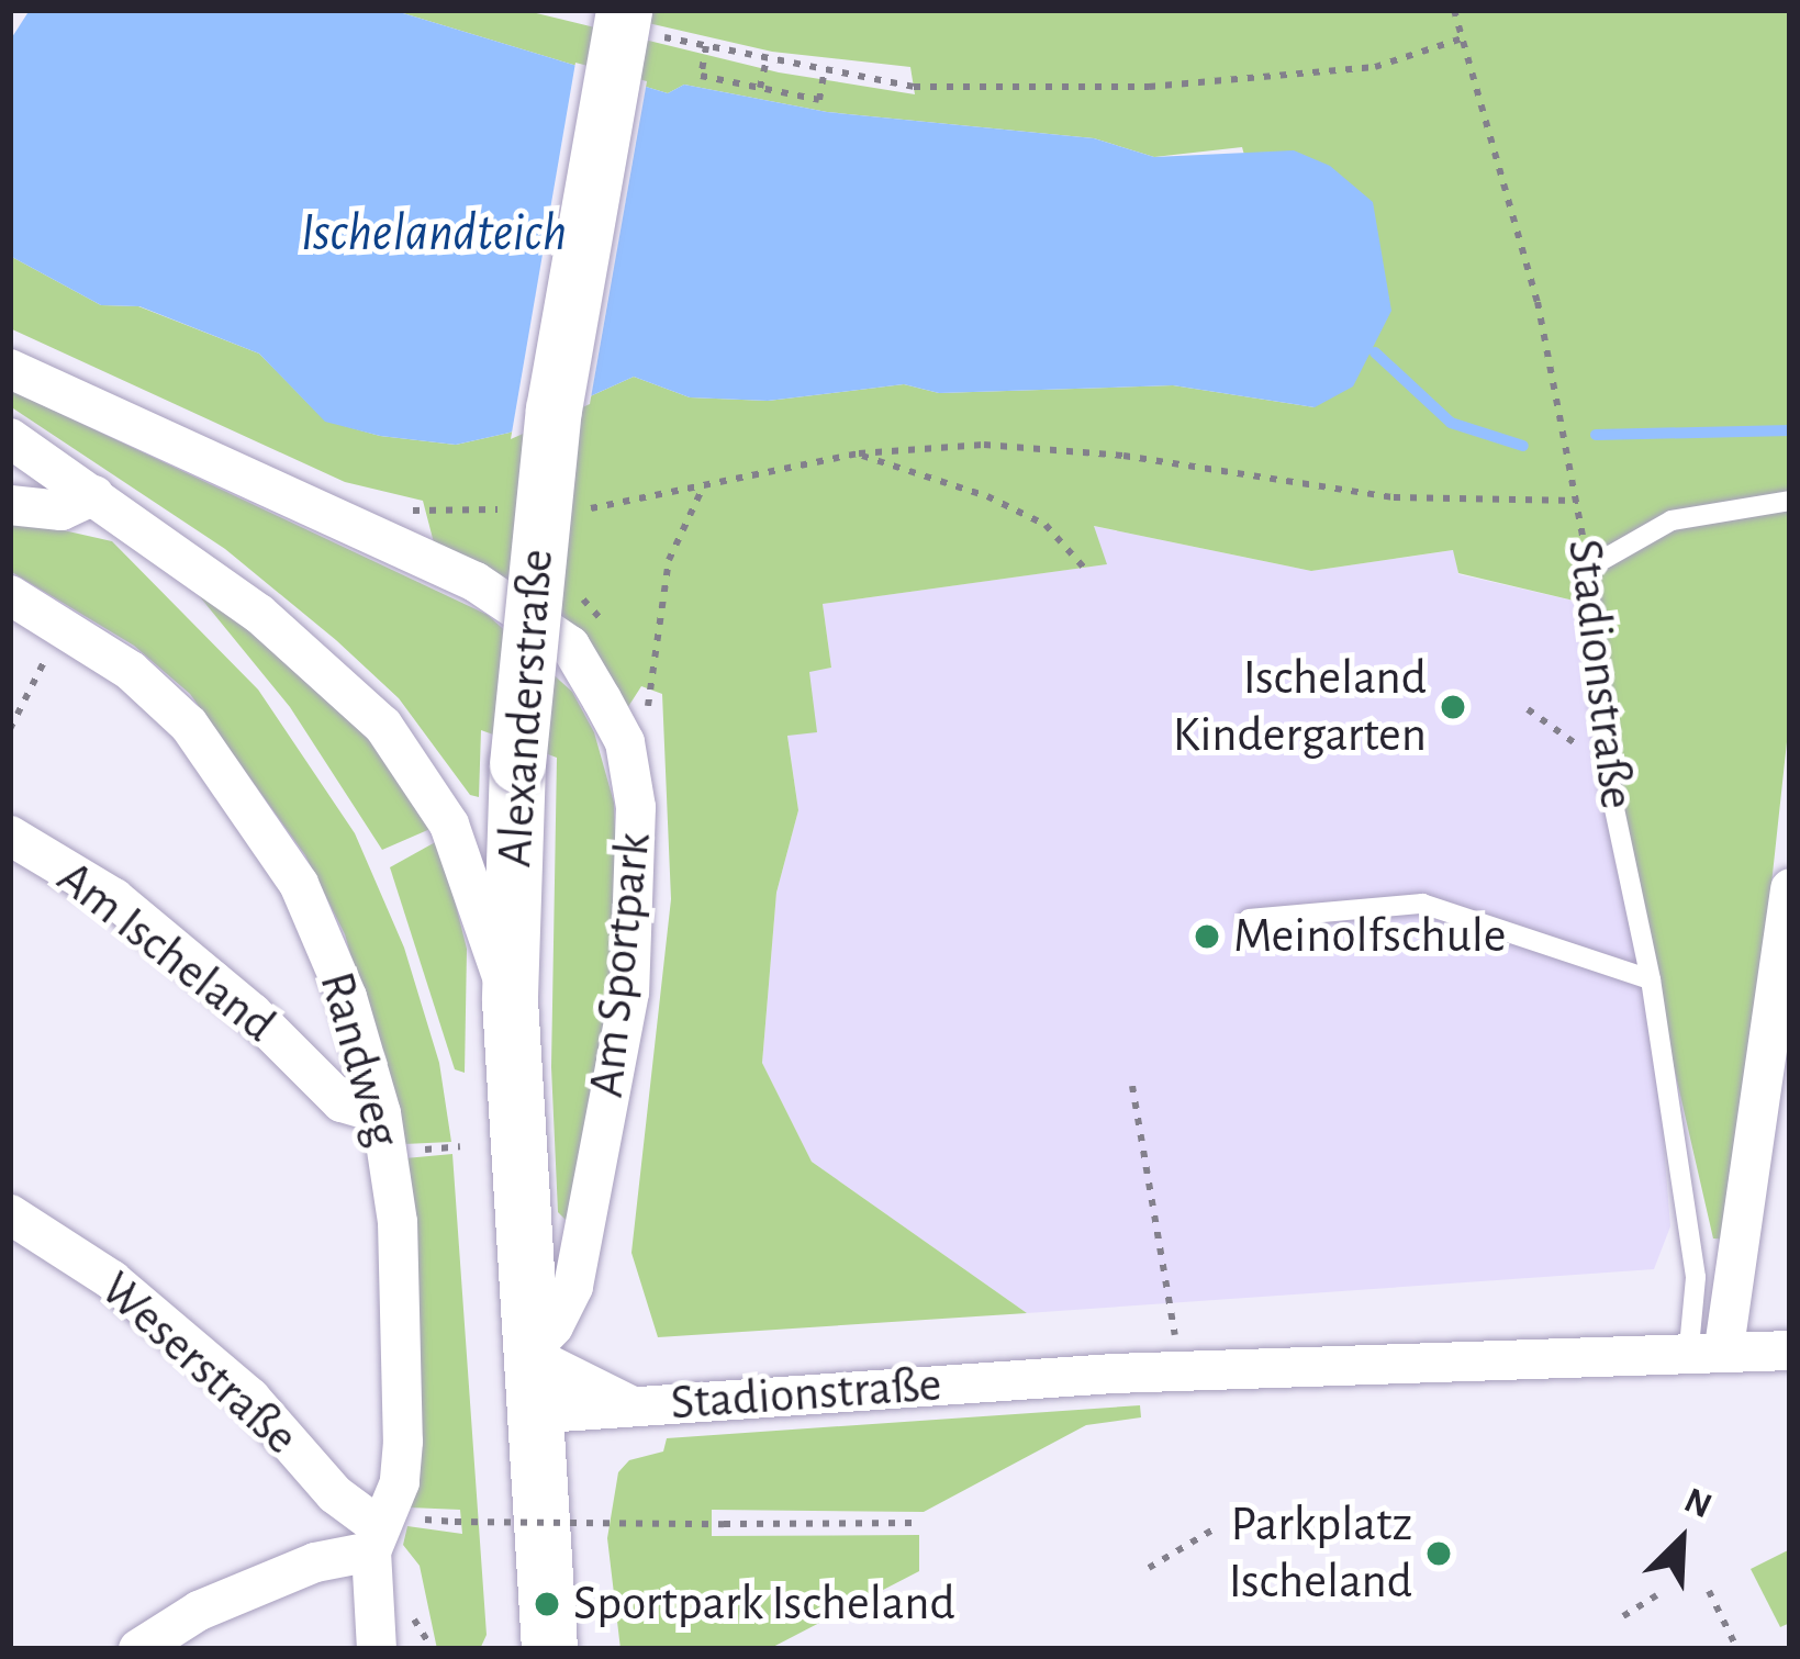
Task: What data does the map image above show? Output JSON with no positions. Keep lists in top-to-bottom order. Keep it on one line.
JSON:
{"streets":{"main road":["Alexanderstraße"],"street":["Stadionstraße","Am Ischeland","Am Sportpark","Randweg","Weserstraße"]},"crossings":[["Stadionstraße","Alexanderstraße"],["Stadionstraße","Am Sportpark"],["Alexanderstraße","Am Sportpark"],["Am Ischeland","Randweg"],["Randweg","Weserstraße"]],"water":["Ischelandteich"],"places":["Ischeland Kindergarten","Meinolfschule","Parkplatz Ischeland","Sportpark Ischeland"],"north":"top right"}
